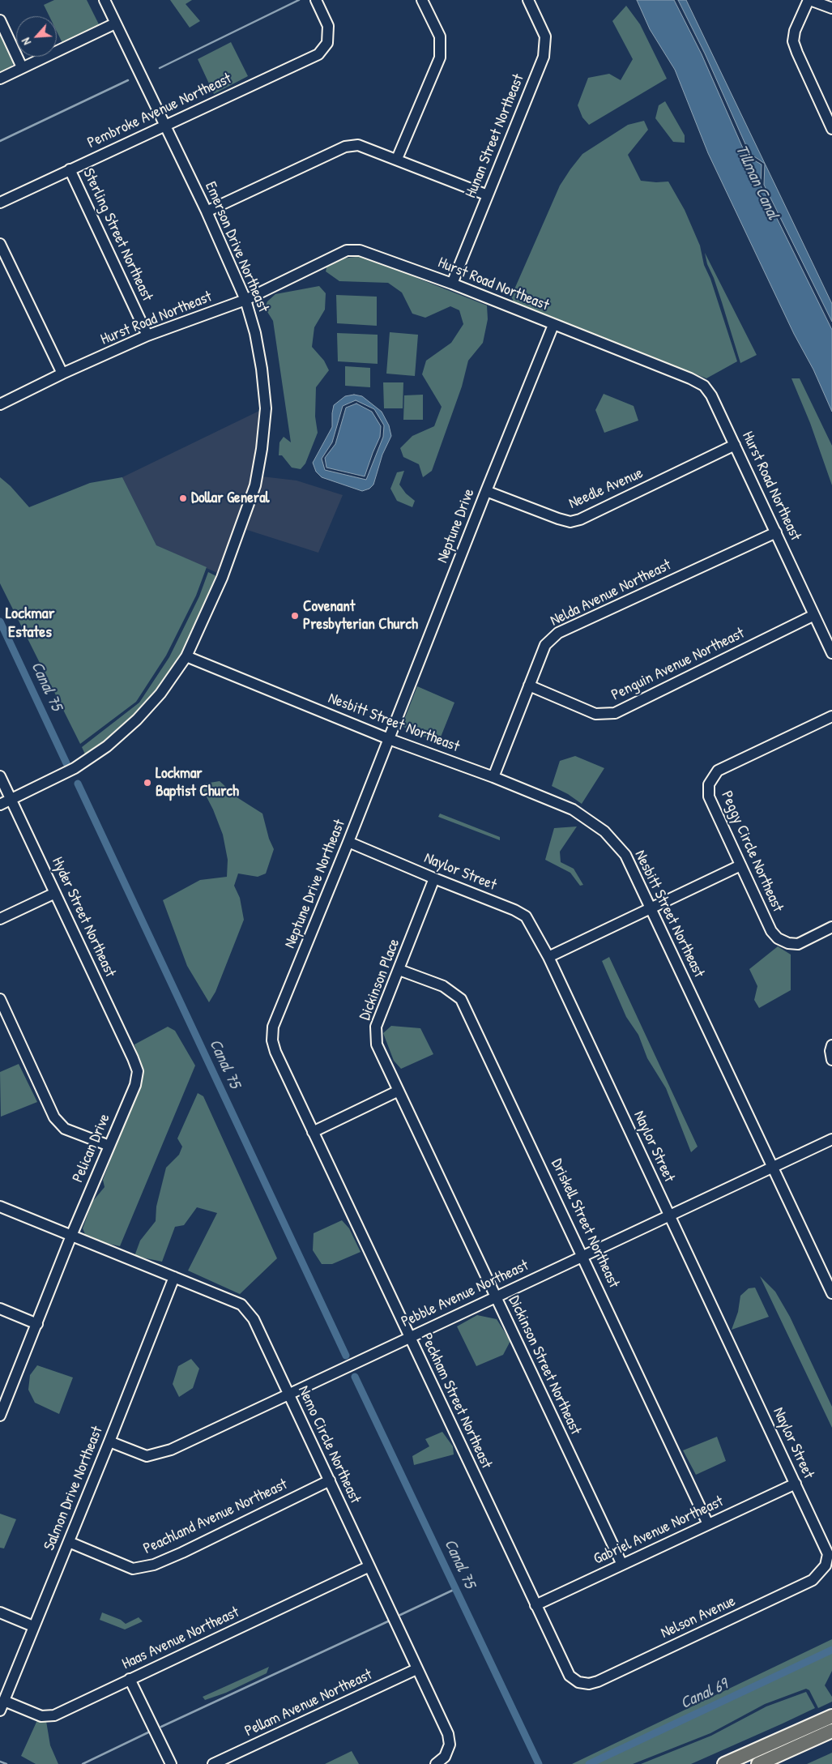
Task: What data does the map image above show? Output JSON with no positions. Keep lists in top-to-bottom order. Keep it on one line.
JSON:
{"streets":{"street":["Pembroke Avenue Northeast","Hunan Street Northeast","Sterling Street Northeast","Emerson Drive Northeast","Hurst Road Northeast","Needle Avenue","Neptune Drive","Nelda Avenue Northeast","Penguin Avenue Northeast","Nesbitt Street Northeast","Peggy Circle Northeast","Naylor Street","Neptune Drive Northeast","Hyder Street Northeast","Dickinson Place","Pelican Drive","Driskell Street Northeast","Pebble Avenue Northeast","Dickinson Street Northeast","Peckham Street Northeast","Nemo Circle Northeast","Salmon Drive Northeast","Peachland Avenue Northeast","Gabriel Avenue Northeast","Nelson Avenue","Haas Avenue Northeast","Pellam Avenue Northeast"]},"crossings":[["Pembroke Avenue Northeast","Sterling Street Northeast"],["Pembroke Avenue Northeast","Emerson Drive Northeast"],["Hunan Street Northeast","Hurst Road Northeast"],["Sterling Street Northeast","Hurst Road Northeast"],["Emerson Drive Northeast","Hurst Road Northeast"],["Emerson Drive Northeast","Nesbitt Street Northeast"],["Emerson Drive Northeast","Hyder Street Northeast"],["Hurst Road Northeast","Needle Avenue"],["Hurst Road Northeast","Neptune Drive"],["Hurst Road Northeast","Nelda Avenue Northeast"],["Hurst Road Northeast","Penguin Avenue Northeast"],["Needle Avenue","Neptune Drive"],["Neptune Drive","Nesbitt Street Northeast"],["Neptune Drive","Neptune Drive Northeast"],["Nelda Avenue Northeast","Penguin Avenue Northeast"],["Nelda Avenue Northeast","Nesbitt Street Northeast"],["Nesbitt Street Northeast","Neptune Drive Northeast"],["Nesbitt Street Northeast","Pebble Avenue Northeast"],["Naylor Street","Neptune Drive Northeast"],["Naylor Street","Dickinson Place"],["Naylor Street","Pebble Avenue Northeast"],["Naylor Street","Gabriel Avenue Northeast"],["Naylor Street","Nelson Avenue"],["Neptune Drive Northeast","Peckham Street Northeast"],["Hyder Street Northeast","Pelican Drive"],["Dickinson Place","Driskell Street Northeast"],["Dickinson Place","Dickinson Street Northeast"],["Pelican Drive","Nemo Circle Northeast"],["Driskell Street Northeast","Pebble Avenue Northeast"],["Driskell Street Northeast","Gabriel Avenue Northeast"],["Pebble Avenue Northeast","Dickinson Street Northeast"],["Pebble Avenue Northeast","Peckham Street Northeast"],["Pebble Avenue Northeast","Nemo Circle Northeast"],["Pebble Avenue Northeast","Salmon Drive Northeast"],["Dickinson Street Northeast","Gabriel Avenue Northeast"],["Peckham Street Northeast","Gabriel Avenue Northeast"],["Peckham Street Northeast","Nelson Avenue"],["Nemo Circle Northeast","Salmon Drive Northeast"],["Nemo Circle Northeast","Peachland Avenue Northeast"],["Nemo Circle Northeast","Haas Avenue Northeast"],["Nemo Circle Northeast","Pellam Avenue Northeast"],["Salmon Drive Northeast","Peachland Avenue Northeast"],["Salmon Drive Northeast","Haas Avenue Northeast"]],"districts":["Lockmar Estates"],"water":["Tillman Canal","Canal 75","Canal 69"],"places":["Dollar General","Covenant Presbyterian Church","Lockmar Baptist Church"],"north":"bottom left"}
